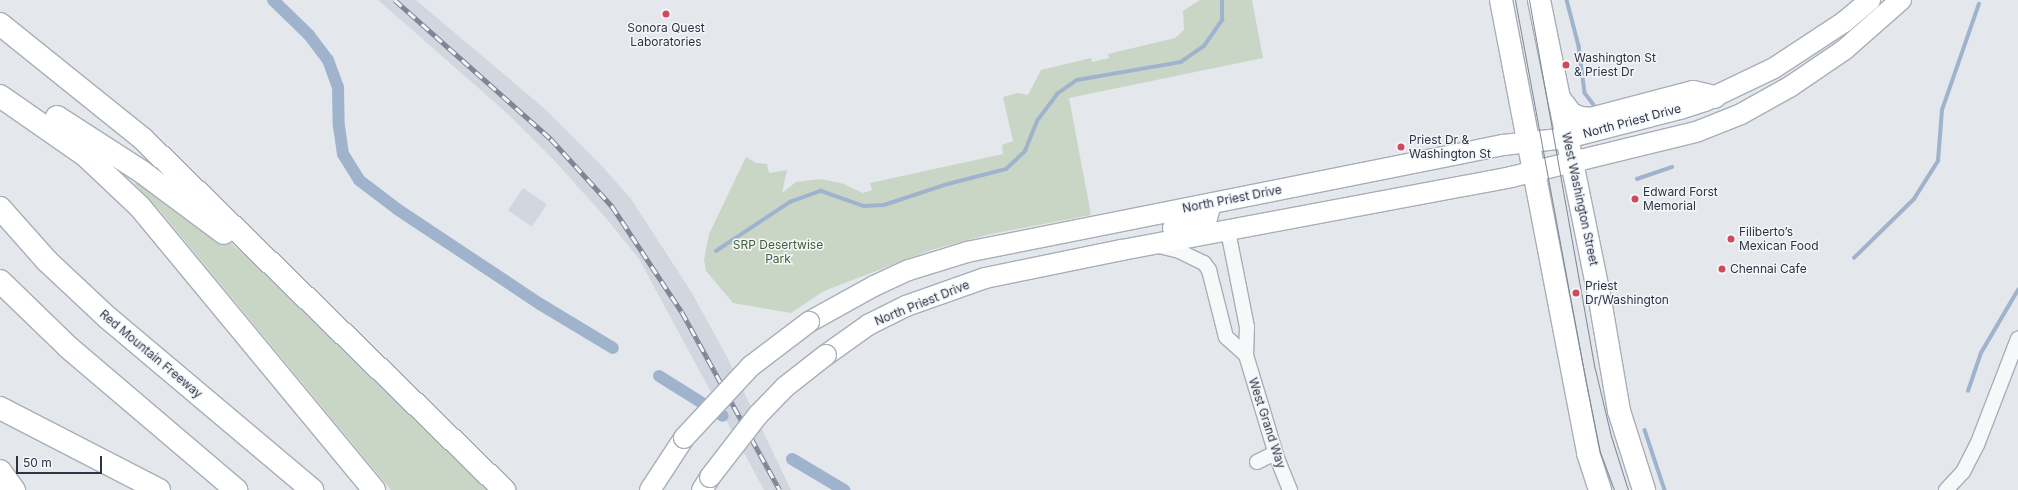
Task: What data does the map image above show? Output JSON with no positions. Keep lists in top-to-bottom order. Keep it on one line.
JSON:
{"streets":{"main road":["North Priest Drive","West Washington Street","Red Mountain Freeway"],"street":["West Grand Way"]},"crossings":[["North Priest Drive","West Washington Street"],["North Priest Drive","West Grand Way"]],"parks":["SRP Desertwise Park"],"places":["Sonora Quest Laboratories","Washington St & Priest Dr","Priest Dr & Washington St","Edward Forst Memorial","Filiberto’s Mexican Food","Chennai Cafe","Priest Dr/Washington"],"scale_bar":"50 m"}
